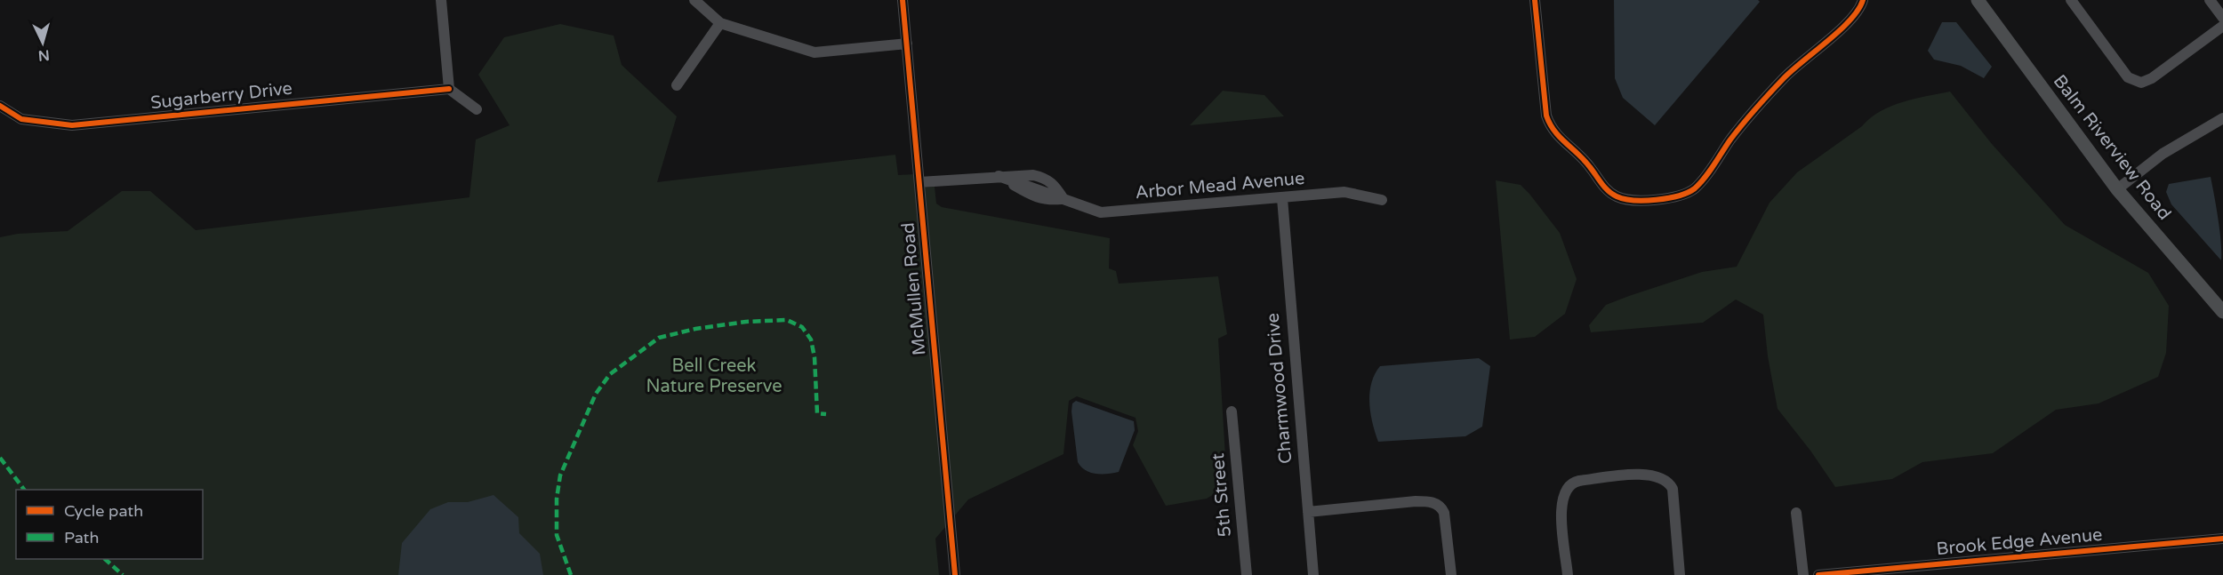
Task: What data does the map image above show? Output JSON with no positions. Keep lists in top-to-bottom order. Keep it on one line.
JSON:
{"streets":{"main road":["Balm Riverview Road"],"street":["Sugarberry Drive","Arbor Mead Avenue","McMullen Road","Charmwood Drive","5th Street","Brook Edge Avenue"]},"crossings":[["Arbor Mead Avenue","McMullen Road"],["Arbor Mead Avenue","Charmwood Drive"]],"parks":["Bell Creek Nature Preserve"],"legend":["Cycle path","Path"],"north":"bottom"}
